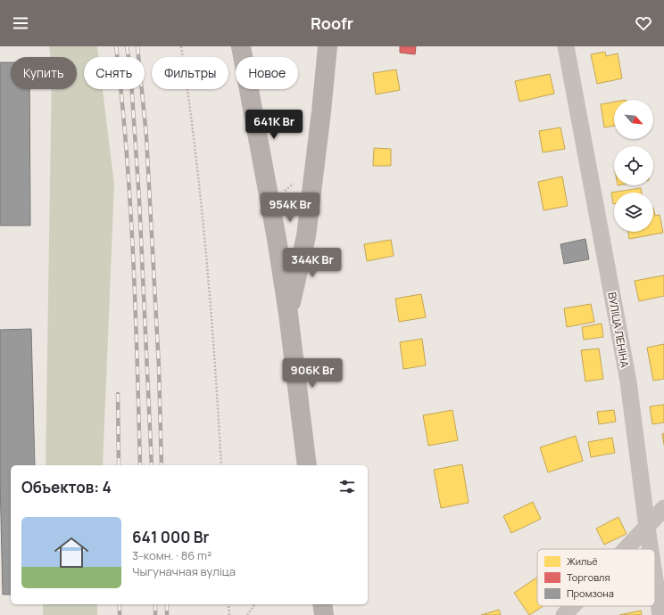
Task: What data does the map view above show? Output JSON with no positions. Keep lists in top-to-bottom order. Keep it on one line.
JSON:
{"streets":{"street":["ВУЛІЦА ЛЕНІНА"]},"legend":["Жильё","Торговля","Промзона"],"north":"bottom right","page":{"header":"Roofr","chip":["Купить","Снять","Фильтры","Новое"],"price":["641K Br","954K Br","344K Br","906K Br"],"heading":"Объектов: 4","list":[{"name":"641 000 Br","note":"3-комн. · 86 m² · Чыгуначная вуліца"}]}}
